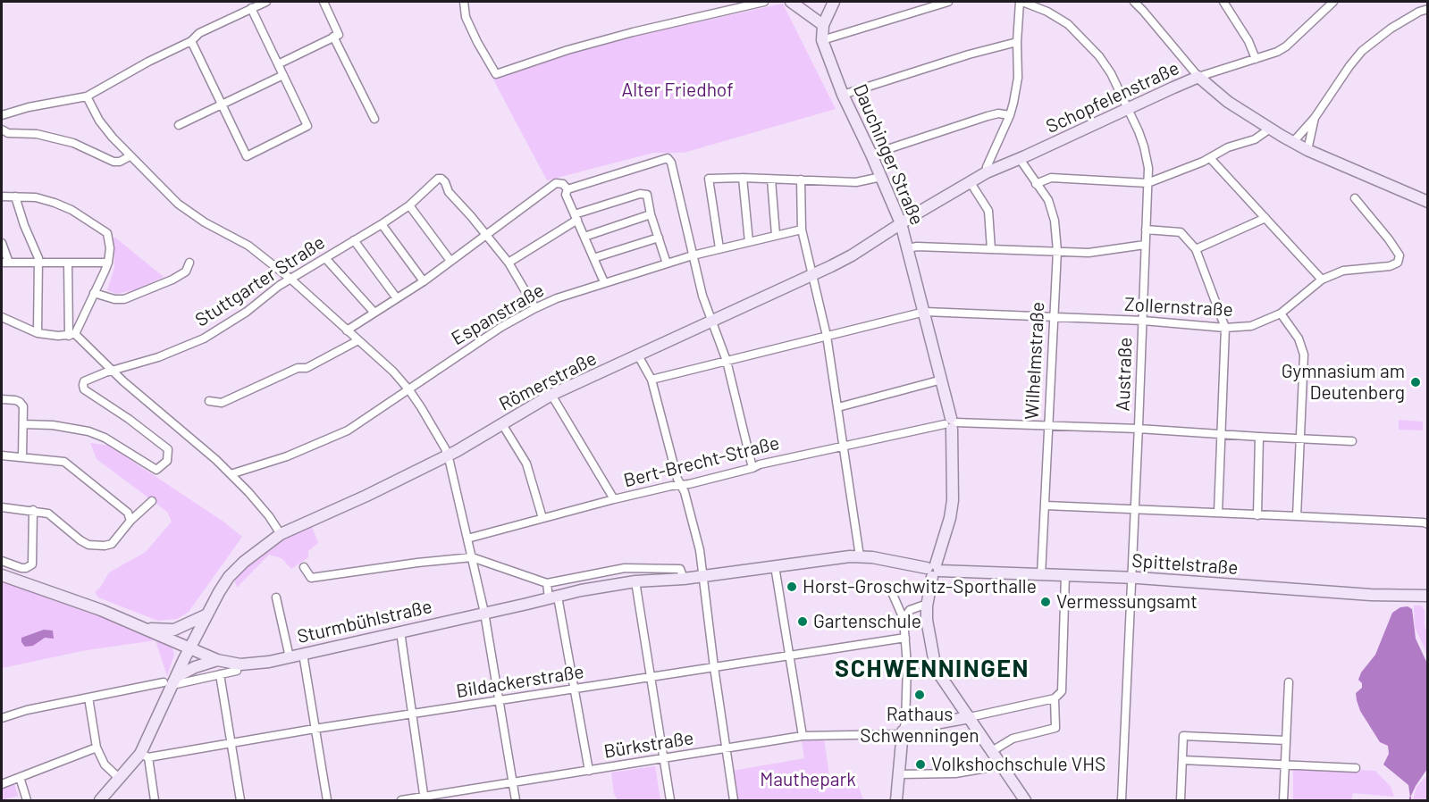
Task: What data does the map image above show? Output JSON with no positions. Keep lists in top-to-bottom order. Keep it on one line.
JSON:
{"streets":{"main road":["Schopfelenstraße","Dauchinger Straße","Römerstraße","Spittelstraße","Sturmbühlstraße"],"street":["Stuttgarter Straße","Zollernstraße","Espanstraße","Wilhelmstraße","Austraße","Bert-Brecht-Straße","Bildackerstraße","Bürkstraße"]},"crossings":[["Schopfelenstraße","Dauchinger Straße"],["Schopfelenstraße","Wilhelmstraße"],["Schopfelenstraße","Austraße"],["Schopfelenstraße","Römerstraße"],["Dauchinger Straße","Zollernstraße"],["Dauchinger Straße","Römerstraße"],["Dauchinger Straße","Bert-Brecht-Straße"],["Dauchinger Straße","Spittelstraße"],["Dauchinger Straße","Sturmbühlstraße"],["Zollernstraße","Wilhelmstraße"],["Zollernstraße","Austraße"],["Wilhelmstraße","Bert-Brecht-Straße"],["Wilhelmstraße","Spittelstraße"],["Austraße","Bert-Brecht-Straße"],["Austraße","Spittelstraße"],["Römerstraße","Sturmbühlstraße"],["Römerstraße","Bildackerstraße"],["Spittelstraße","Sturmbühlstraße"]],"districts":["SCHWENNINGEN"],"parks":["Alter Friedhof","Mauthepark"],"places":["Gymnasium am Deutenberg","Horst-Groschwitz-Sporthalle","Vermessungsamt","Gartenschule","Rathaus Schwenningen","Volkshochschule VHS"]}
